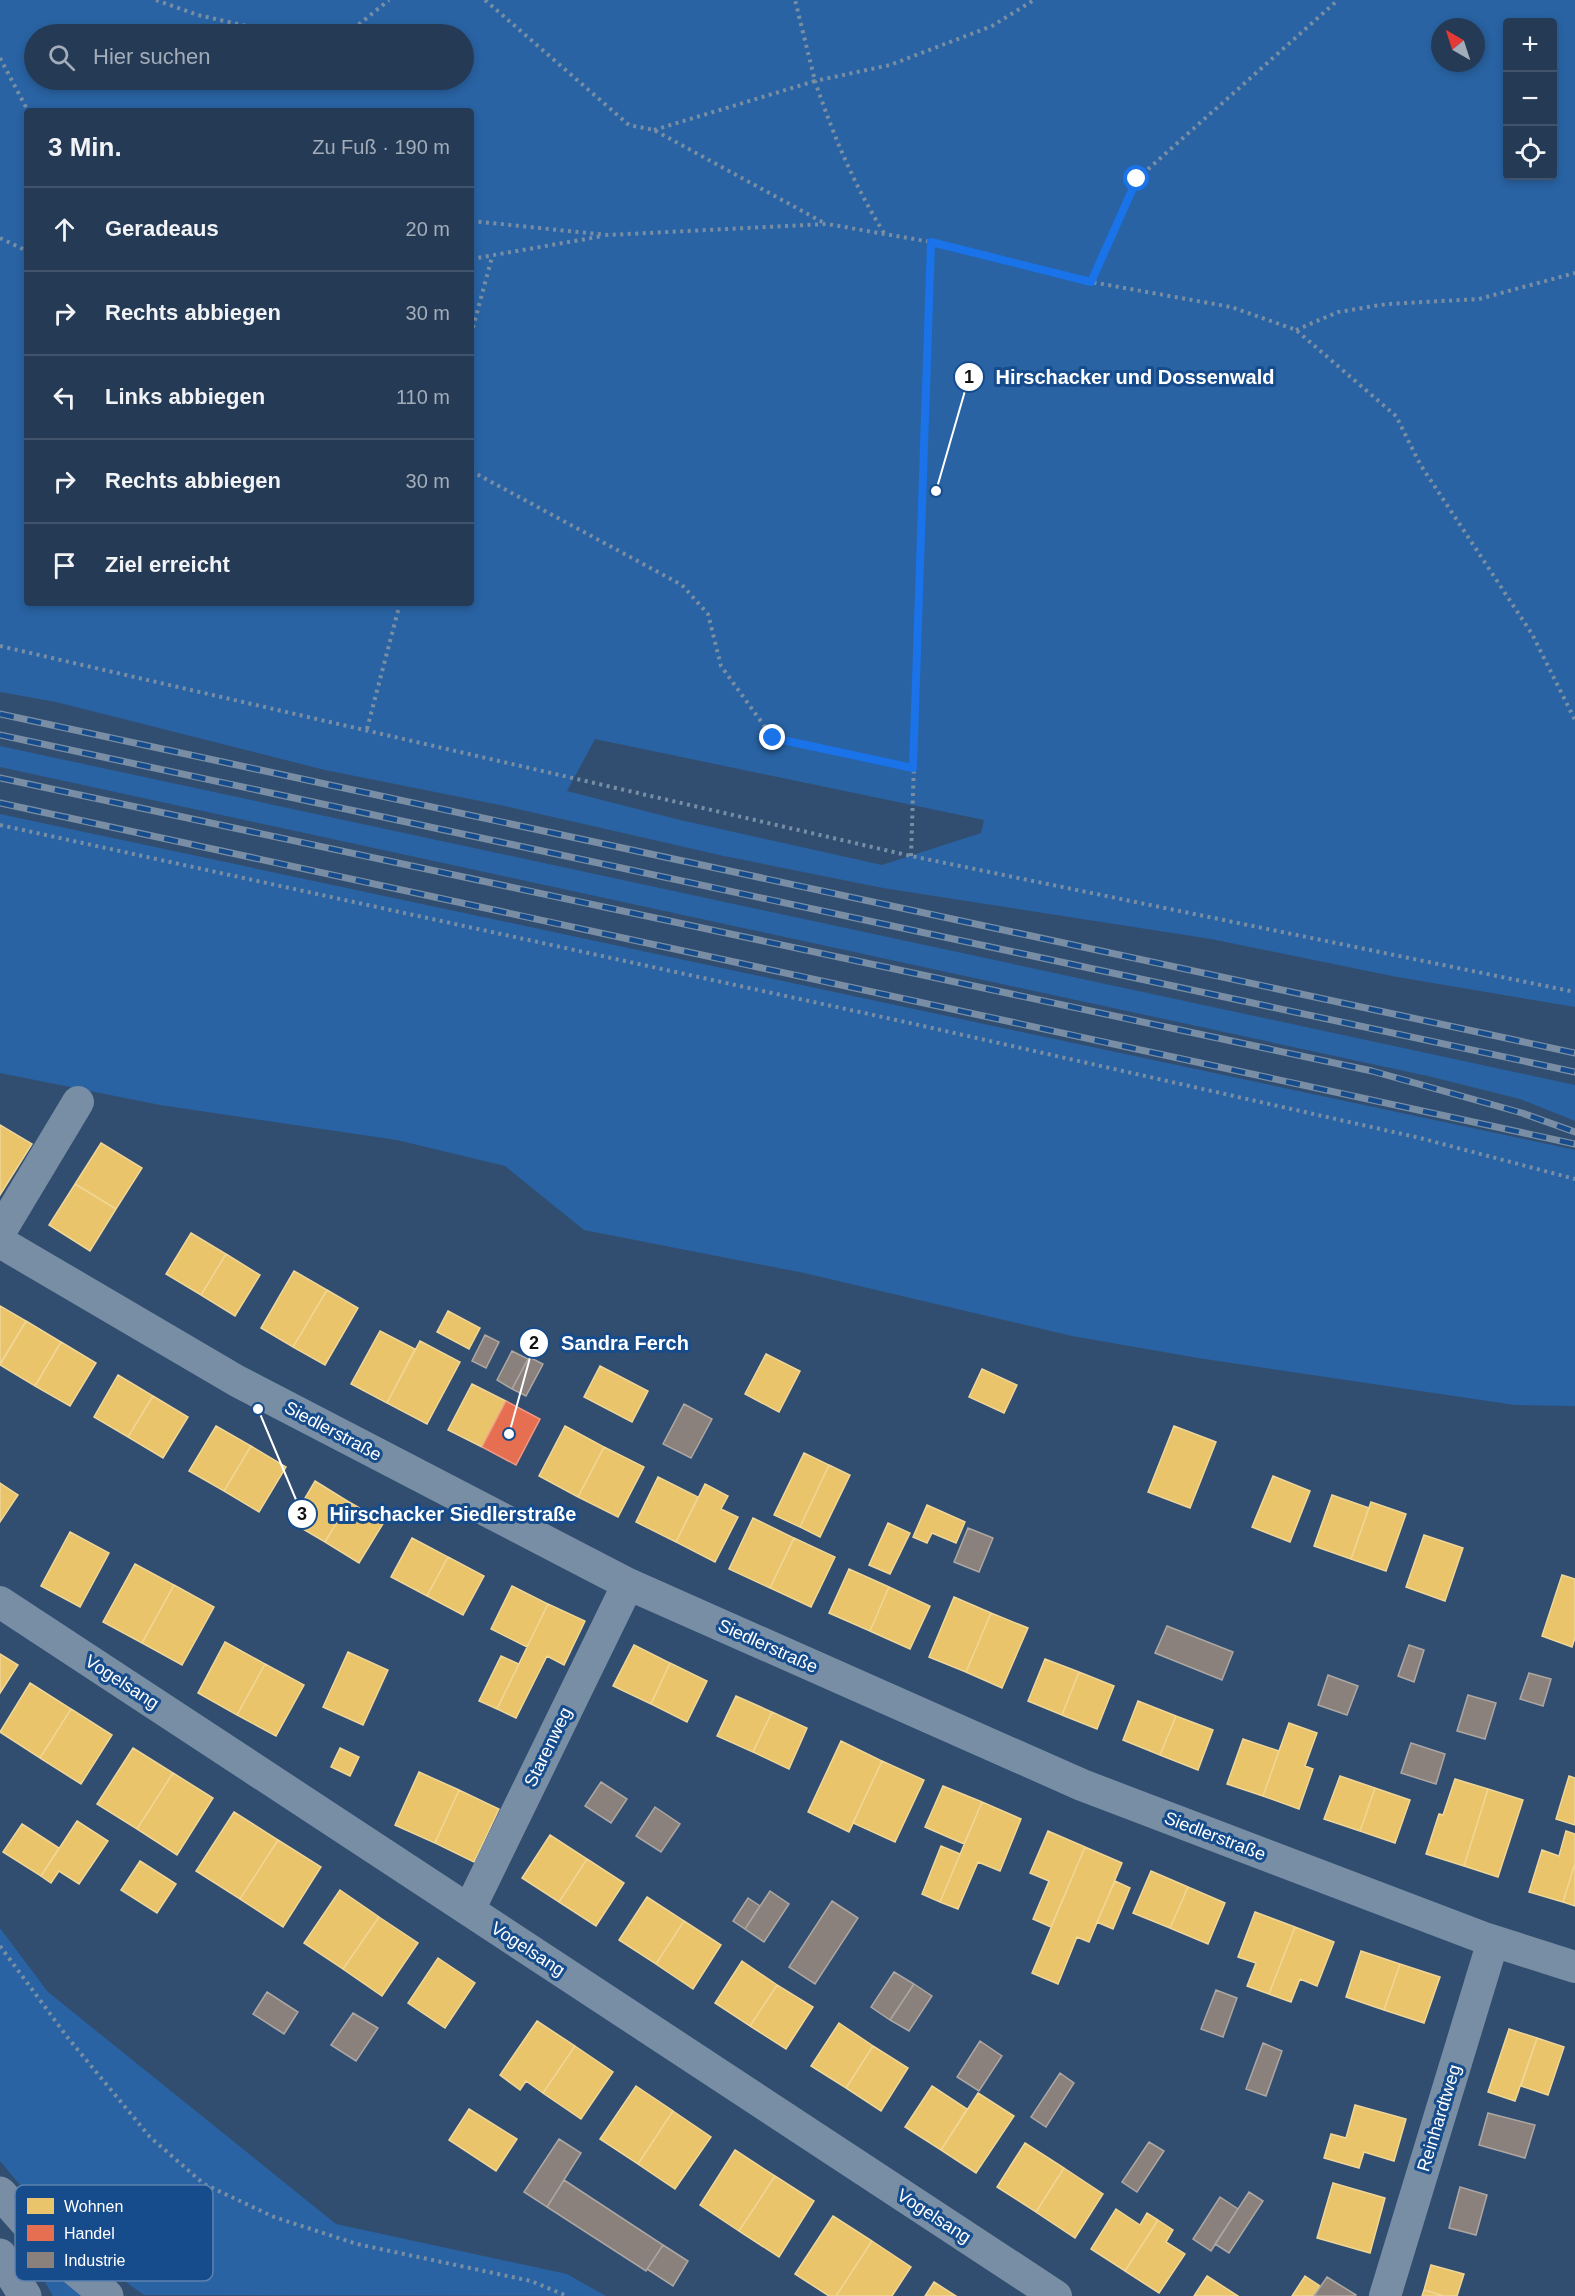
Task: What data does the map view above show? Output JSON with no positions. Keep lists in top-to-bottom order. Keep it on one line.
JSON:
{"streets":{"street":["Siedlerstraße","Vogelsang","Starenweg","Reinhardtweg"]},"crossings":[["Siedlerstraße","Starenweg"],["Siedlerstraße","Reinhardtweg"],["Vogelsang","Starenweg"]],"places":["Hirschacker und Dossenwald","Hirschacker Siedlerstraße","Sandra Ferch"],"legend":["Wohnen","Handel","Industrie"],"north":"top left","page":{"map_buttons":["+","−"],"search":"Hier suchen","heading":["3 Min.","Zu Fuß · 190 m"],"list":[["Geradeaus","20 m"],["Rechts abbiegen","30 m"],["Links abbiegen","110 m"],["Rechts abbiegen","30 m"],"Ziel erreicht"]}}
